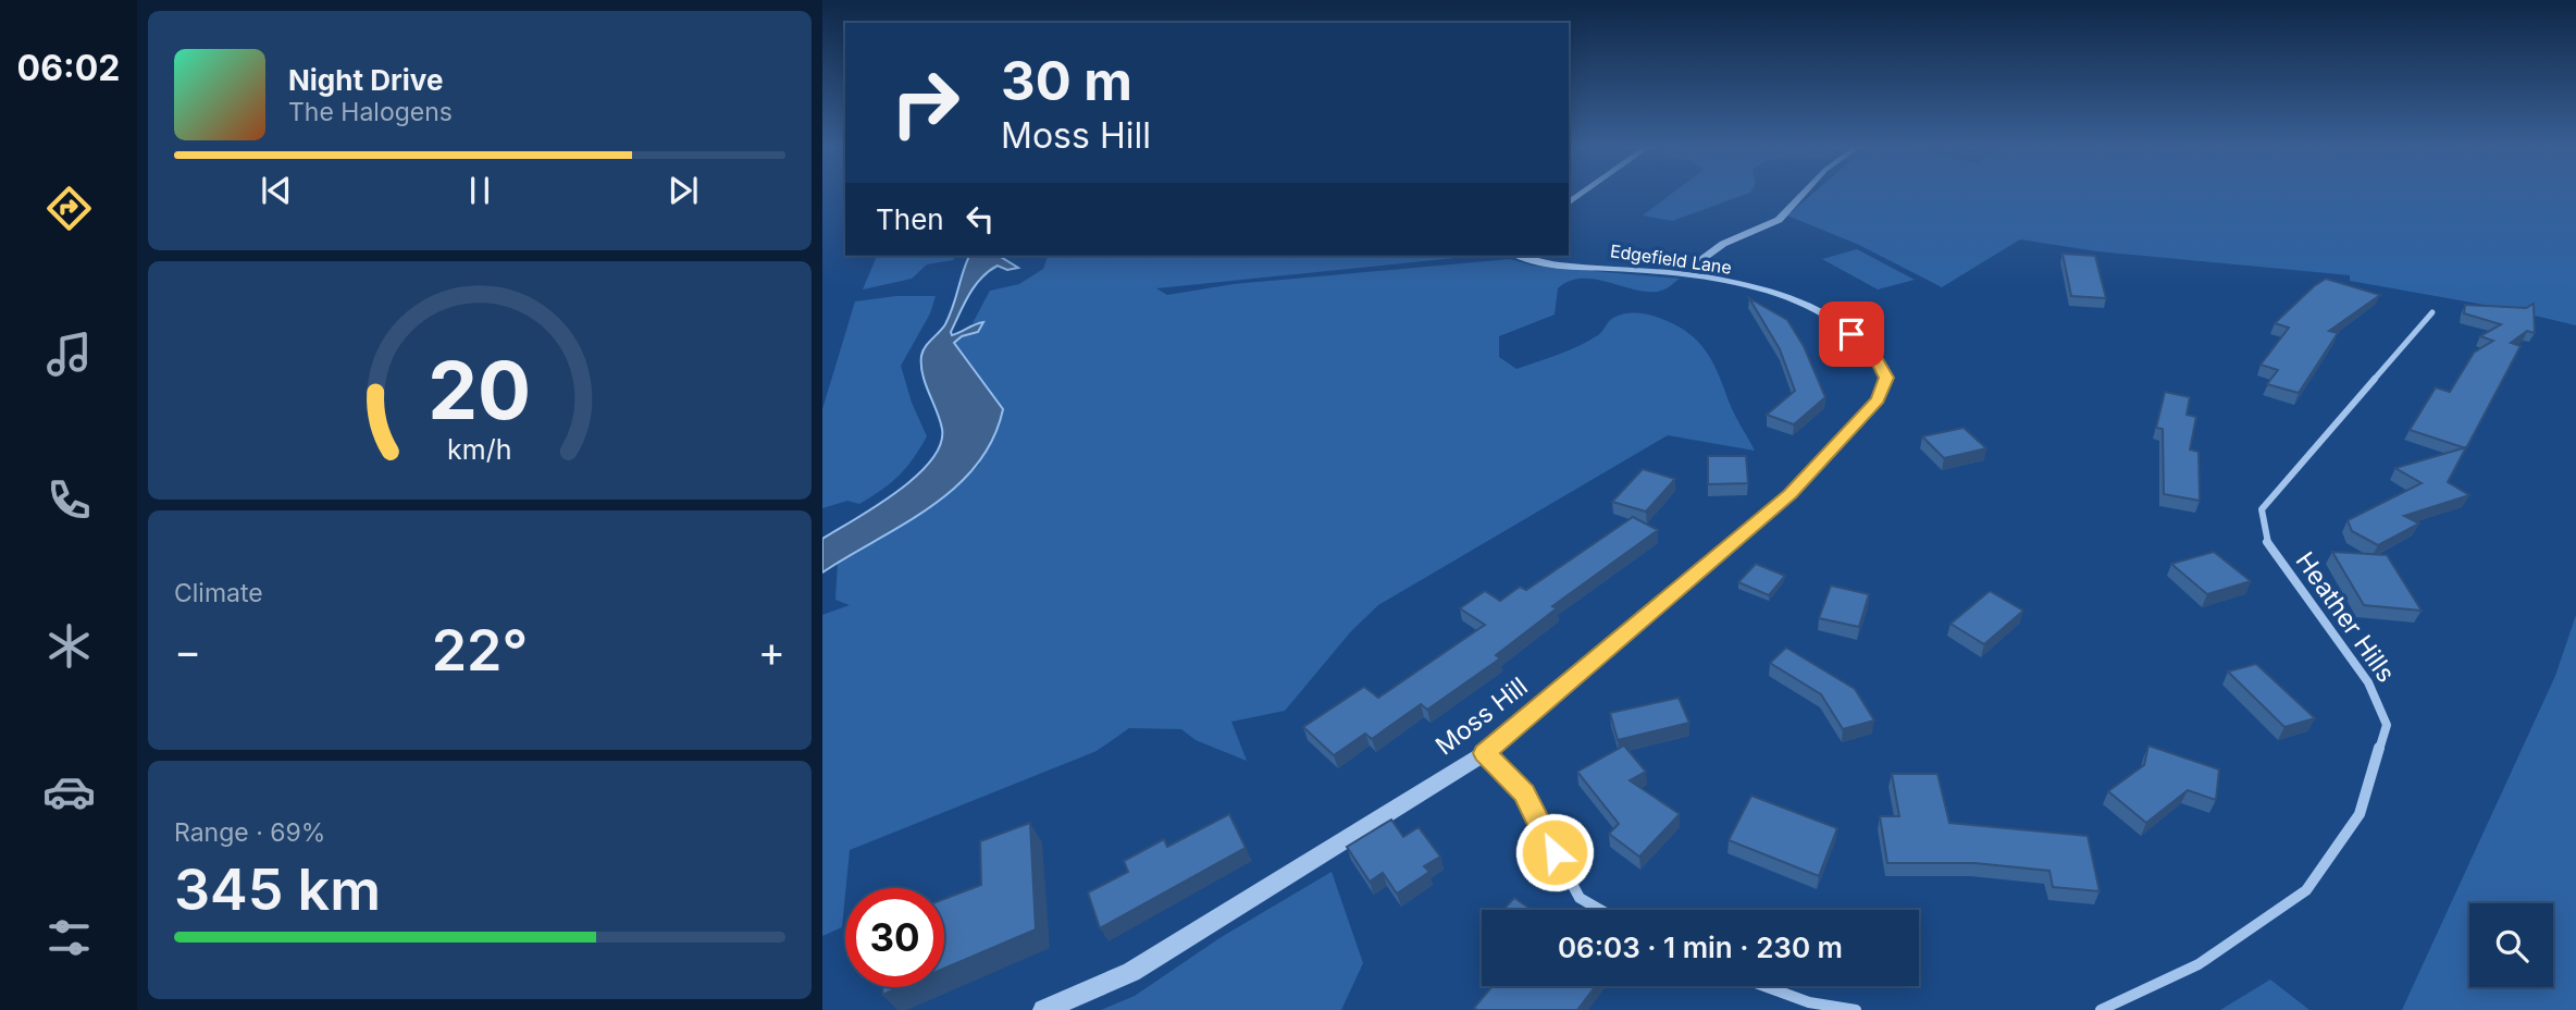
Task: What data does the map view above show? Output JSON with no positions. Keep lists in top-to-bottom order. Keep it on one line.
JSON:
{"streets":{"street":["Edgefield Lane","Heather Hills","Moss Hill"]},"crossings":[["Edgefield Lane","Moss Hill"]],"page":{"tabs":"06:02","turn":["30 m","Moss Hill"],"song":["Night Drive","The Halogens"],"then":"Then","tile":["Climate",["Range · 69%","345 km"]],"heat":["−","22°","+"],"limit":"30","trip":"06:03 · 1 min · 230 m","gauge":["20","km/h"]}}
